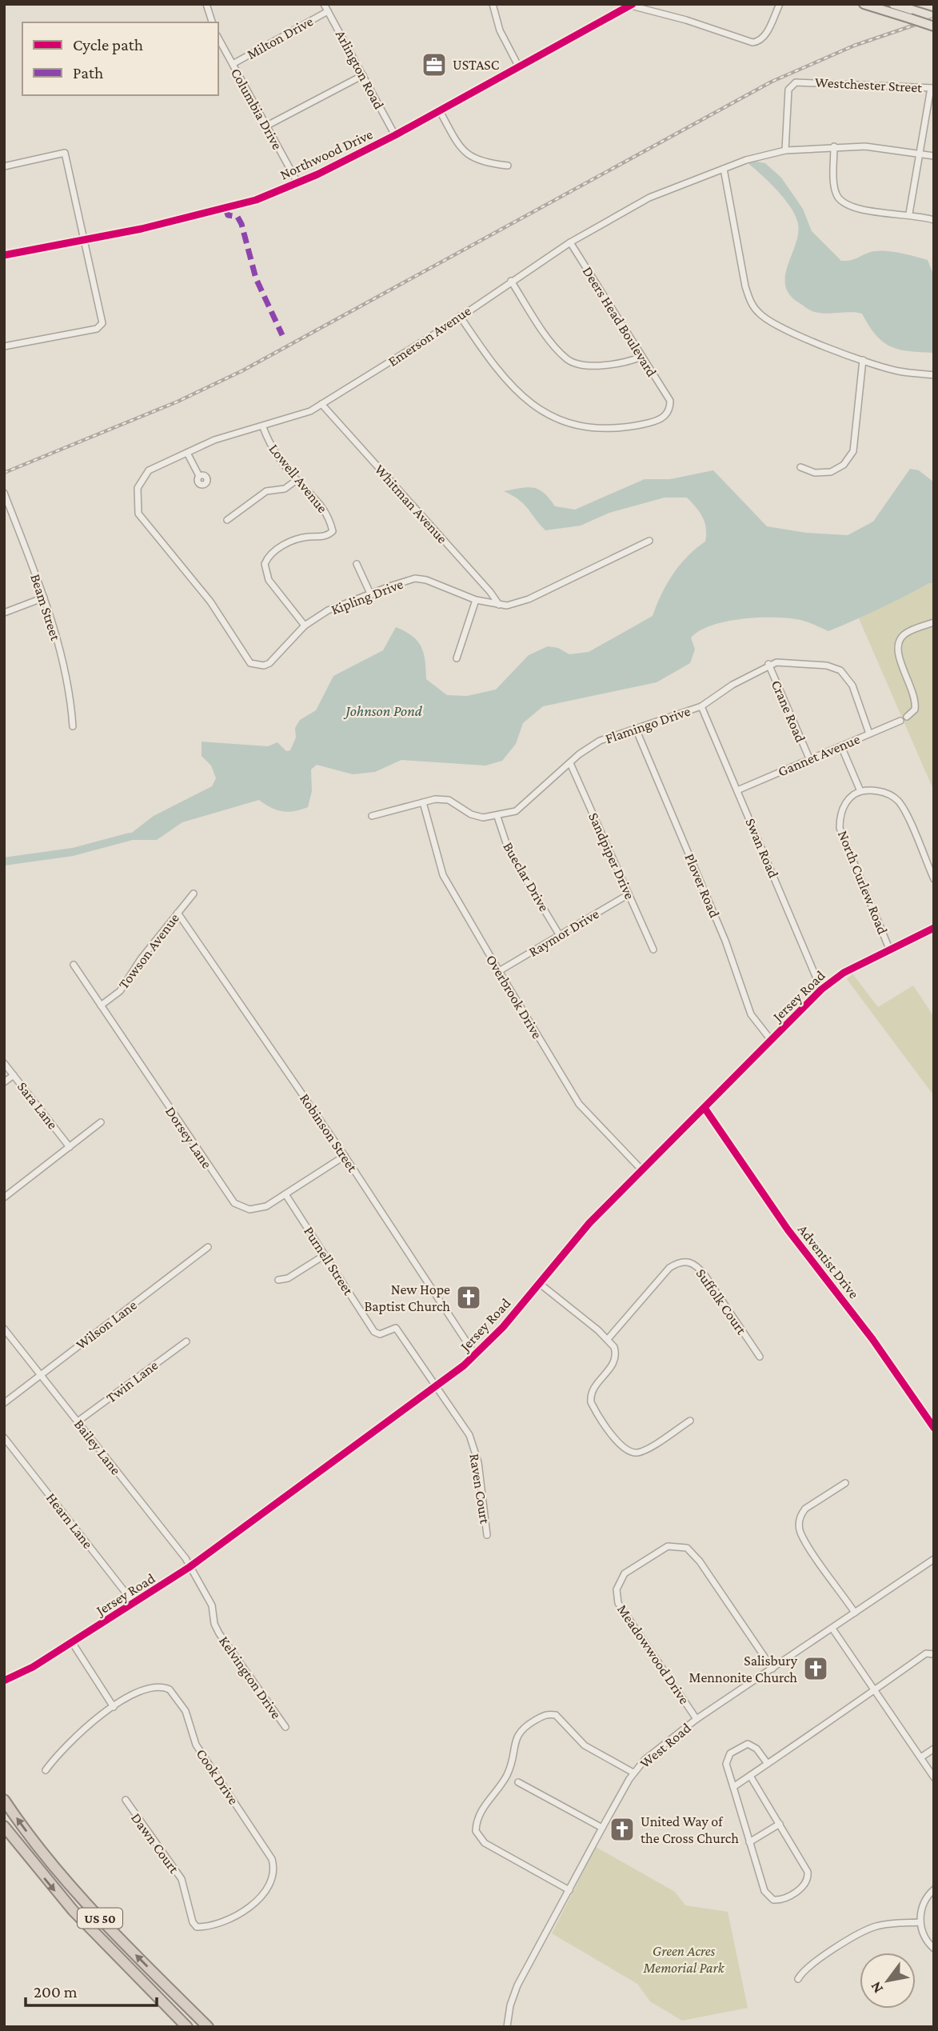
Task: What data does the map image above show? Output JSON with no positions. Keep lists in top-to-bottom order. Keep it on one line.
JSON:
{"streets":{"highway":["US 50"],"street":["Milton Drive","Arlington Road","Westchester Street","Columbia Drive","Northwood Drive","Deers Head Boulevard","Emerson Avenue","Lowell Avenue","Whitman Avenue","Kipling Drive","Beam Street","Crane Road","Flamingo Drive","Gannet Avenue","Swan Road","Sandpiper Drive","Bueclar Drive","North Curlew Road","Plover Road","Raymor Drive","Towson Avenue","Jersey Road","Overbrook Drive","Sara Lane","Robinson Street","Dorsey Lane","Purnell Street","Adventist Drive","Suffolk Court","Wilson Lane","Twin Lane","Bailey Lane","Raven Court","Hearn Lane","Meadowwood Drive","Kelvington Drive","West Road","Cook Drive","Dawn Court"]},"crossings":[["Milton Drive","Arlington Road"],["Milton Drive","Columbia Drive"],["Arlington Road","Northwood Drive"],["Westchester Street","Emerson Avenue"],["Columbia Drive","Northwood Drive"],["Deers Head Boulevard","Emerson Avenue"],["Emerson Avenue","Lowell Avenue"],["Emerson Avenue","Whitman Avenue"],["Emerson Avenue","Kipling Drive"],["Lowell Avenue","Kipling Drive"],["Whitman Avenue","Kipling Drive"],["Crane Road","Flamingo Drive"],["Crane Road","Gannet Avenue"],["Flamingo Drive","Gannet Avenue"],["Flamingo Drive","Swan Road"],["Flamingo Drive","Sandpiper Drive"],["Flamingo Drive","Bueclar Drive"],["Flamingo Drive","Plover Road"],["Gannet Avenue","Swan Road"],["Swan Road","Jersey Road"],["Sandpiper Drive","Raymor Drive"],["Bueclar Drive","Raymor Drive"],["North Curlew Road","Jersey Road"],["Plover Road","Jersey Road"],["Raymor Drive","Overbrook Drive"],["Towson Avenue","Robinson Street"],["Towson Avenue","Dorsey Lane"],["Jersey Road","Overbrook Drive"],["Jersey Road","Robinson Street"],["Jersey Road","Purnell Street"],["Jersey Road","Adventist Drive"],["Jersey Road","Bailey Lane"],["Jersey Road","Raven Court"],["Jersey Road","Hearn Lane"],["Jersey Road","Kelvington Drive"],["Robinson Street","Dorsey Lane"],["Dorsey Lane","Purnell Street"],["Purnell Street","Raven Court"],["Wilson Lane","Bailey Lane"],["Twin Lane","Bailey Lane"],["Bailey Lane","Kelvington Drive"],["Meadowwood Drive","West Road"],["Cook Drive","Dawn Court"]],"water":["Johnson Pond"],"parks":["Green Acres Memorial Park"],"places":{"office":["USTASC"],"church":["New Hope Baptist Church","Salisbury Mennonite Church","United Way of the Cross Church"]},"legend":["Cycle path","Path"],"scale_bar":"200 m","north":"bottom left"}
